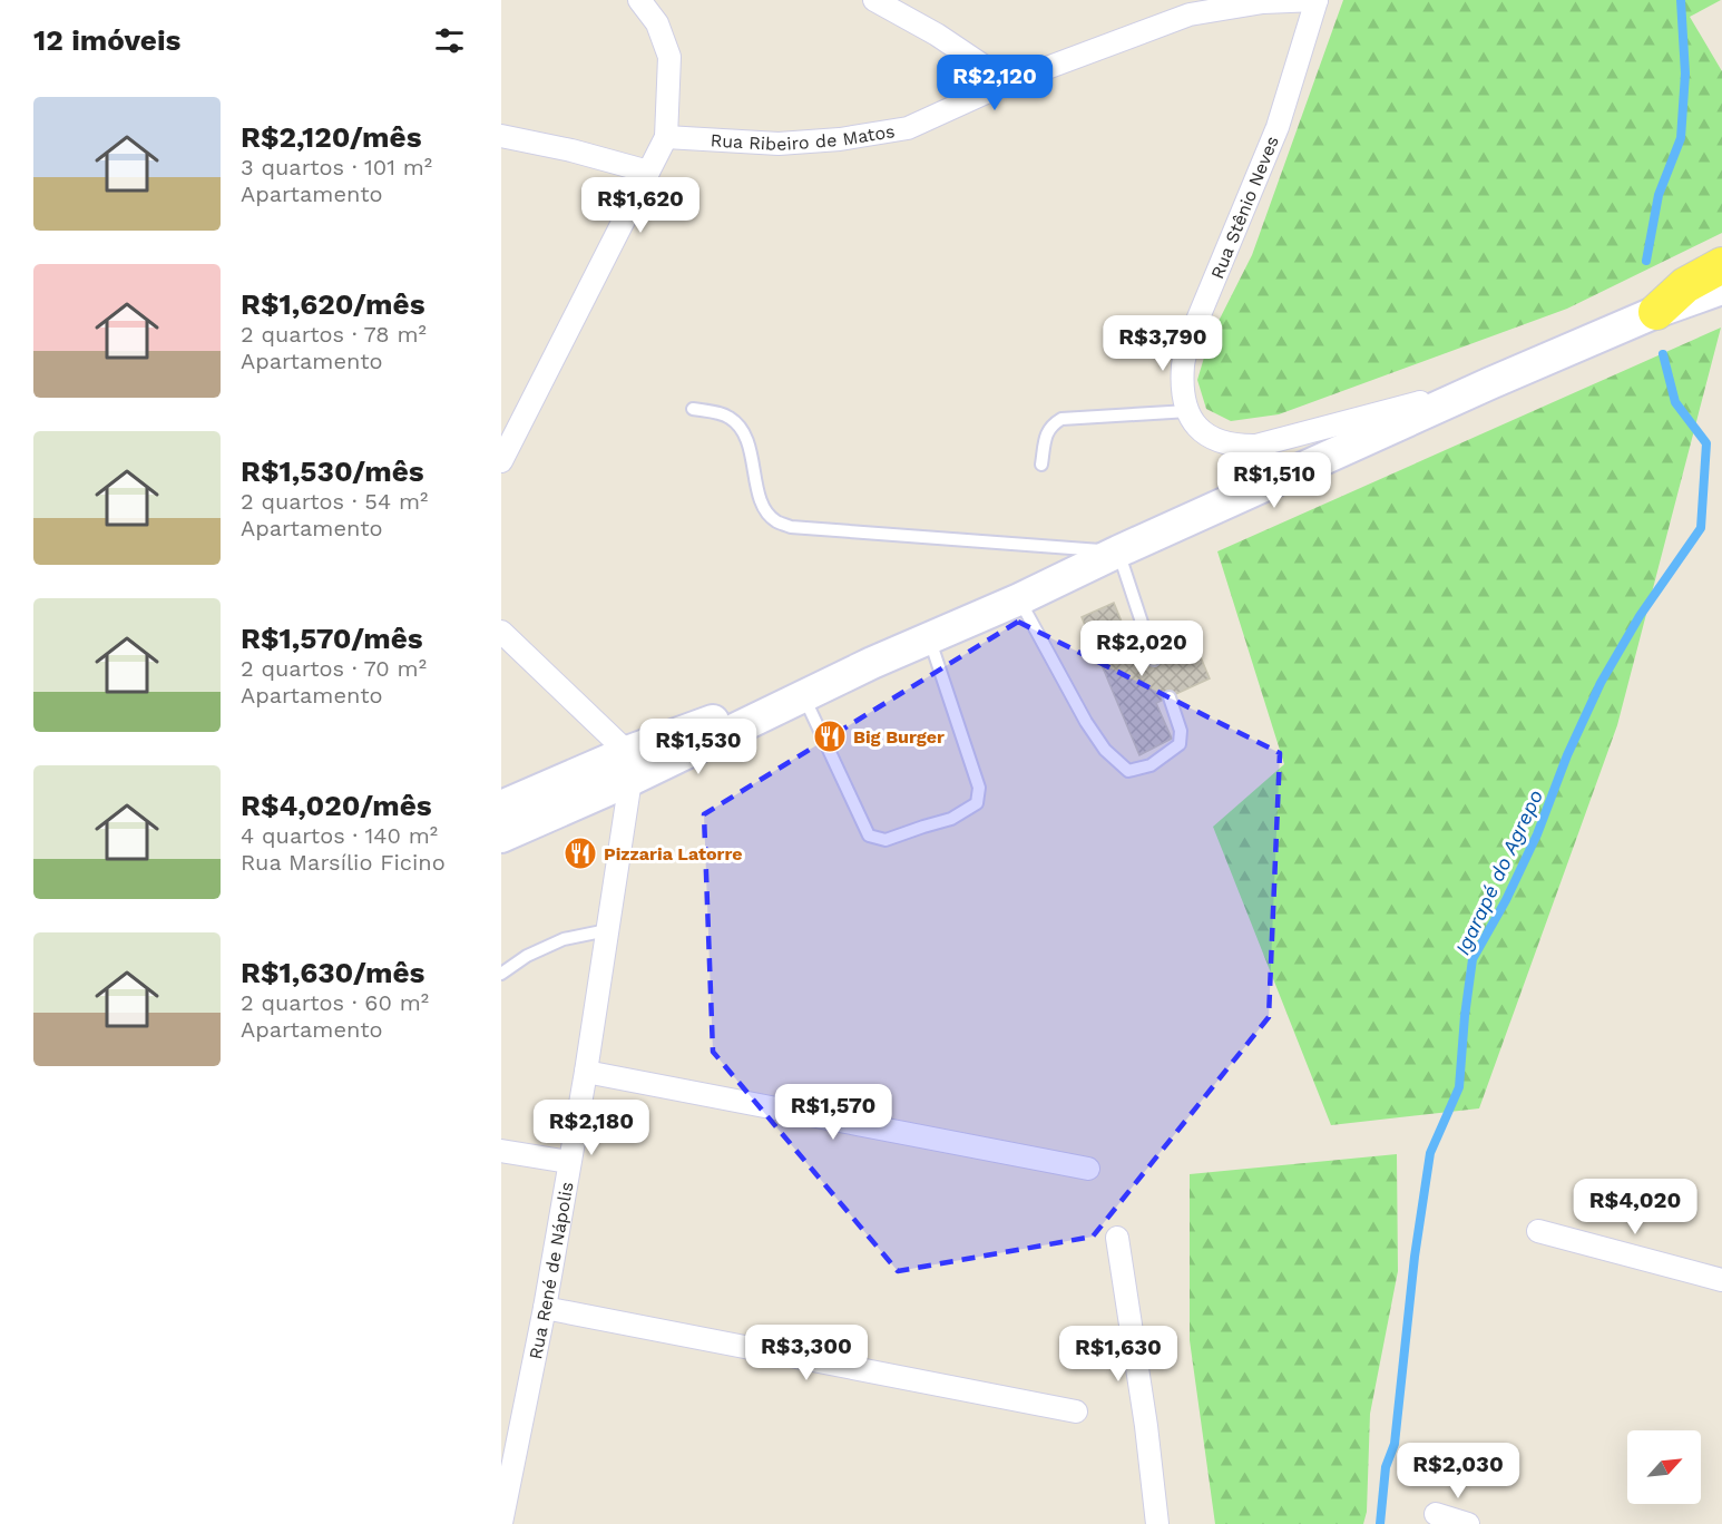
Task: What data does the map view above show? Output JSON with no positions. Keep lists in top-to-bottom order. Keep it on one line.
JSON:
{"streets":{"street":["Rua Ribeiro de Matos","Rua Stênio Neves","Rua René de Nápolis"]},"crossings":[["Rua Ribeiro de Matos","Rua Stênio Neves"]],"water":["Igarapé do Agrepo"],"places":{"restaurant":["Big Burger","Pizzaria Latorre"]},"north":"top right","page":{"heading":"12 imóveis","price":["R$2,120","R$1,620","R$3,790","R$1,510","R$2,020","R$1,530","R$1,570","R$2,180","R$4,020","R$3,300","R$1,630","R$2,030"],"list":[{"name":"R$2,120/mês","note":"3 quartos · 101 m² · Apartamento"},{"name":"R$1,620/mês","note":"2 quartos · 78 m² · Apartamento"},{"name":"R$1,530/mês","note":"2 quartos · 54 m² · Apartamento"},{"name":"R$1,570/mês","note":"2 quartos · 70 m² · Apartamento"},{"name":"R$4,020/mês","note":"4 quartos · 140 m² · Rua Marsílio Ficino"},{"name":"R$1,630/mês","note":"2 quartos · 60 m² · Apartamento"}]}}
